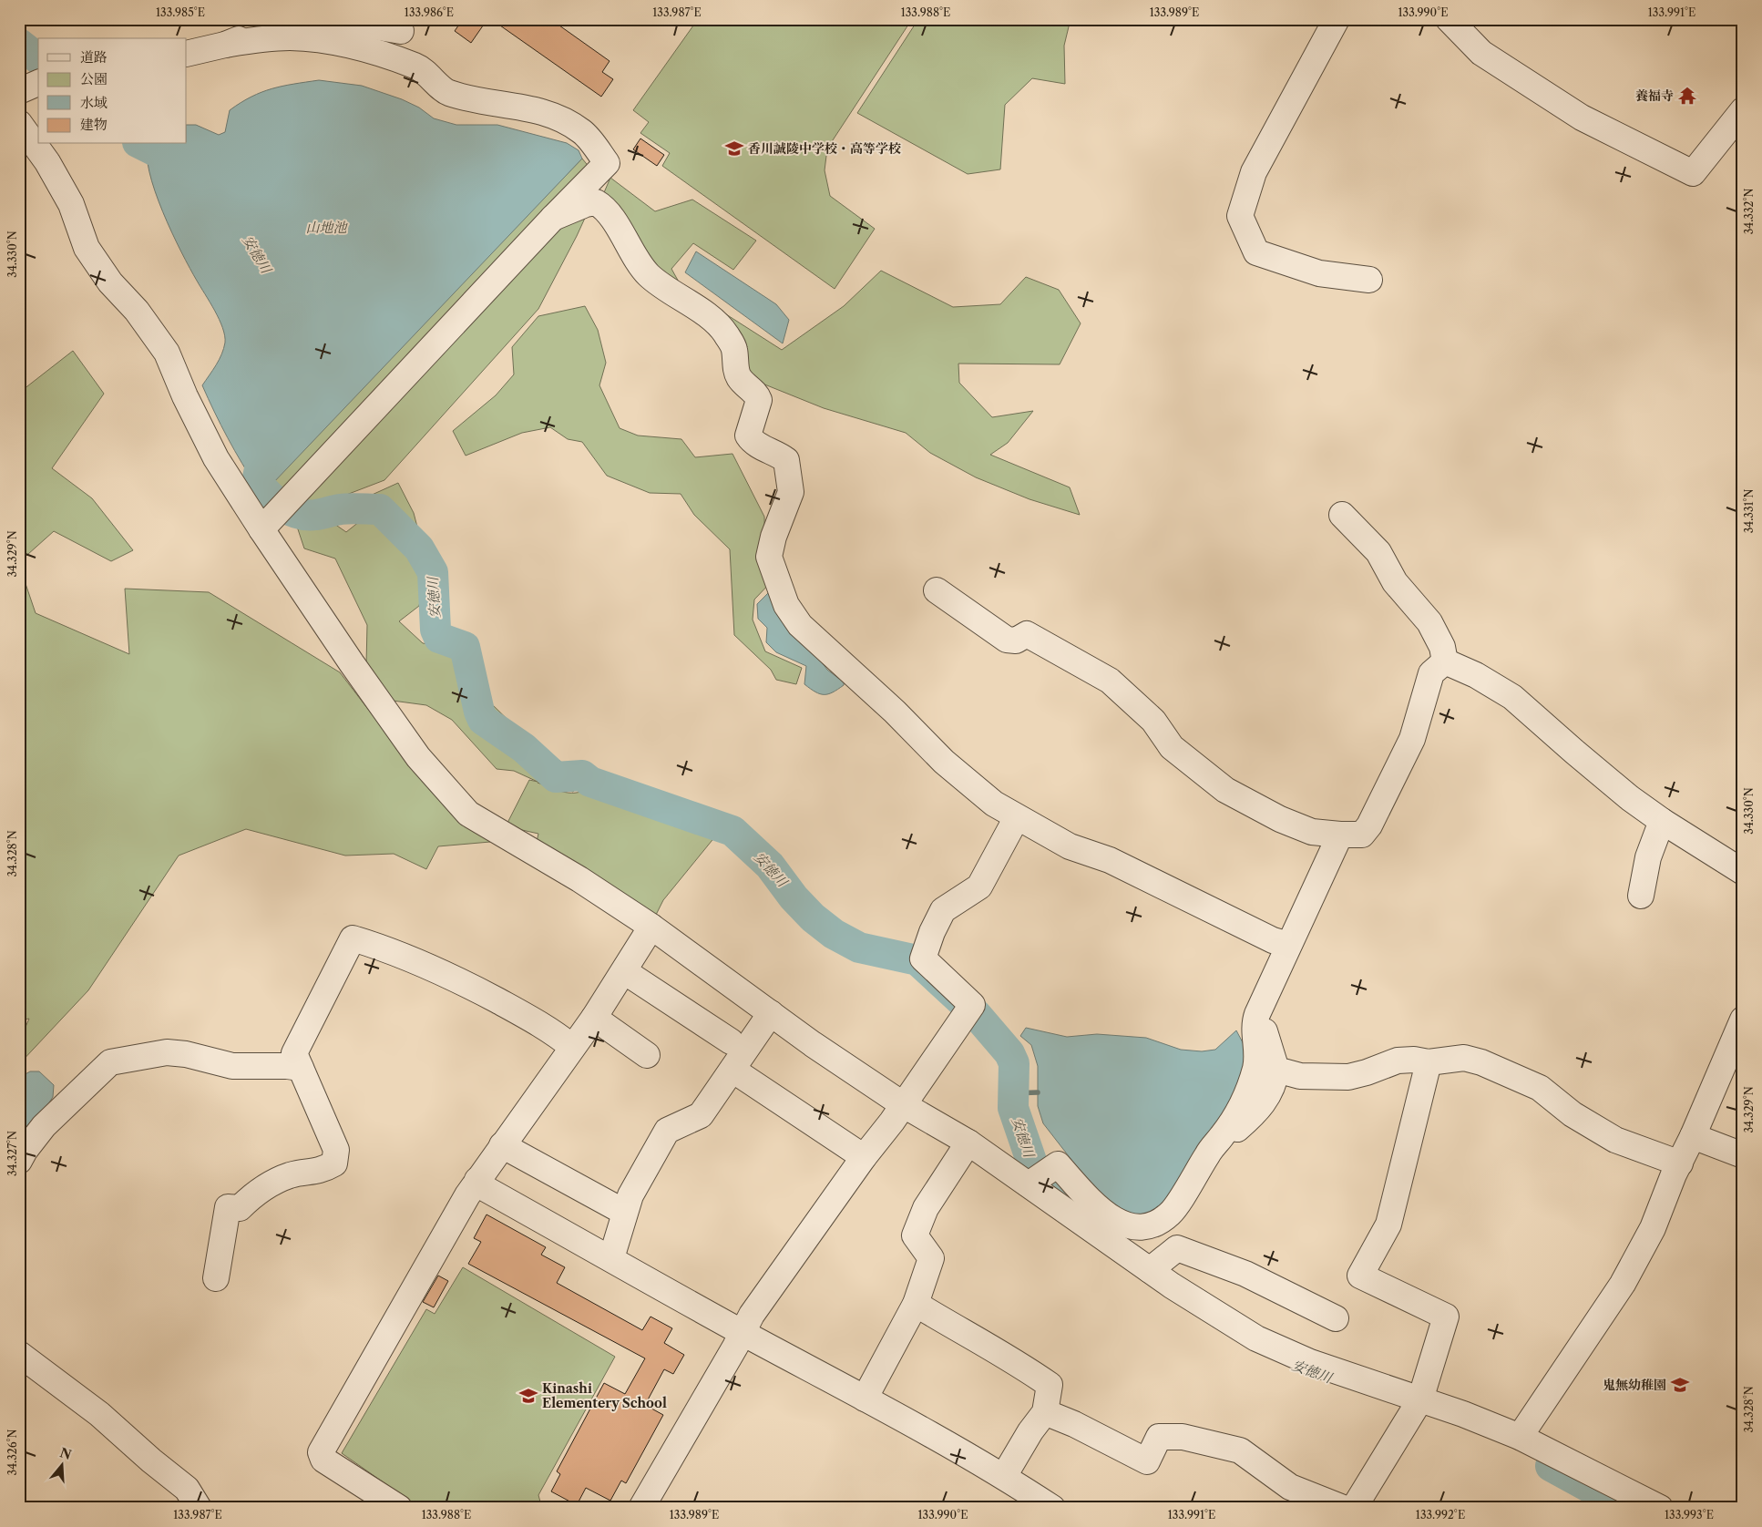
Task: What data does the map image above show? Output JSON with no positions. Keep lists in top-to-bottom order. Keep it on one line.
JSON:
{"water":["山地池","安徳川"],"places":{"temple":["養福寺"],"school or university":["香川誠陵中学校・高等学校","鬼無幼稚園","Kinashi Elementery School"]},"legend":["道路","公園","水域","建物"],"north":"top","coordinates":["133.985°E","133.986°E","133.987°E","133.988°E","133.989°E","133.990°E","133.991°E","34.332°N","34.330°N","34.331°N","34.329°N","34.328°N","34.327°N","34.326°N","133.992°E","133.993°E"]}
